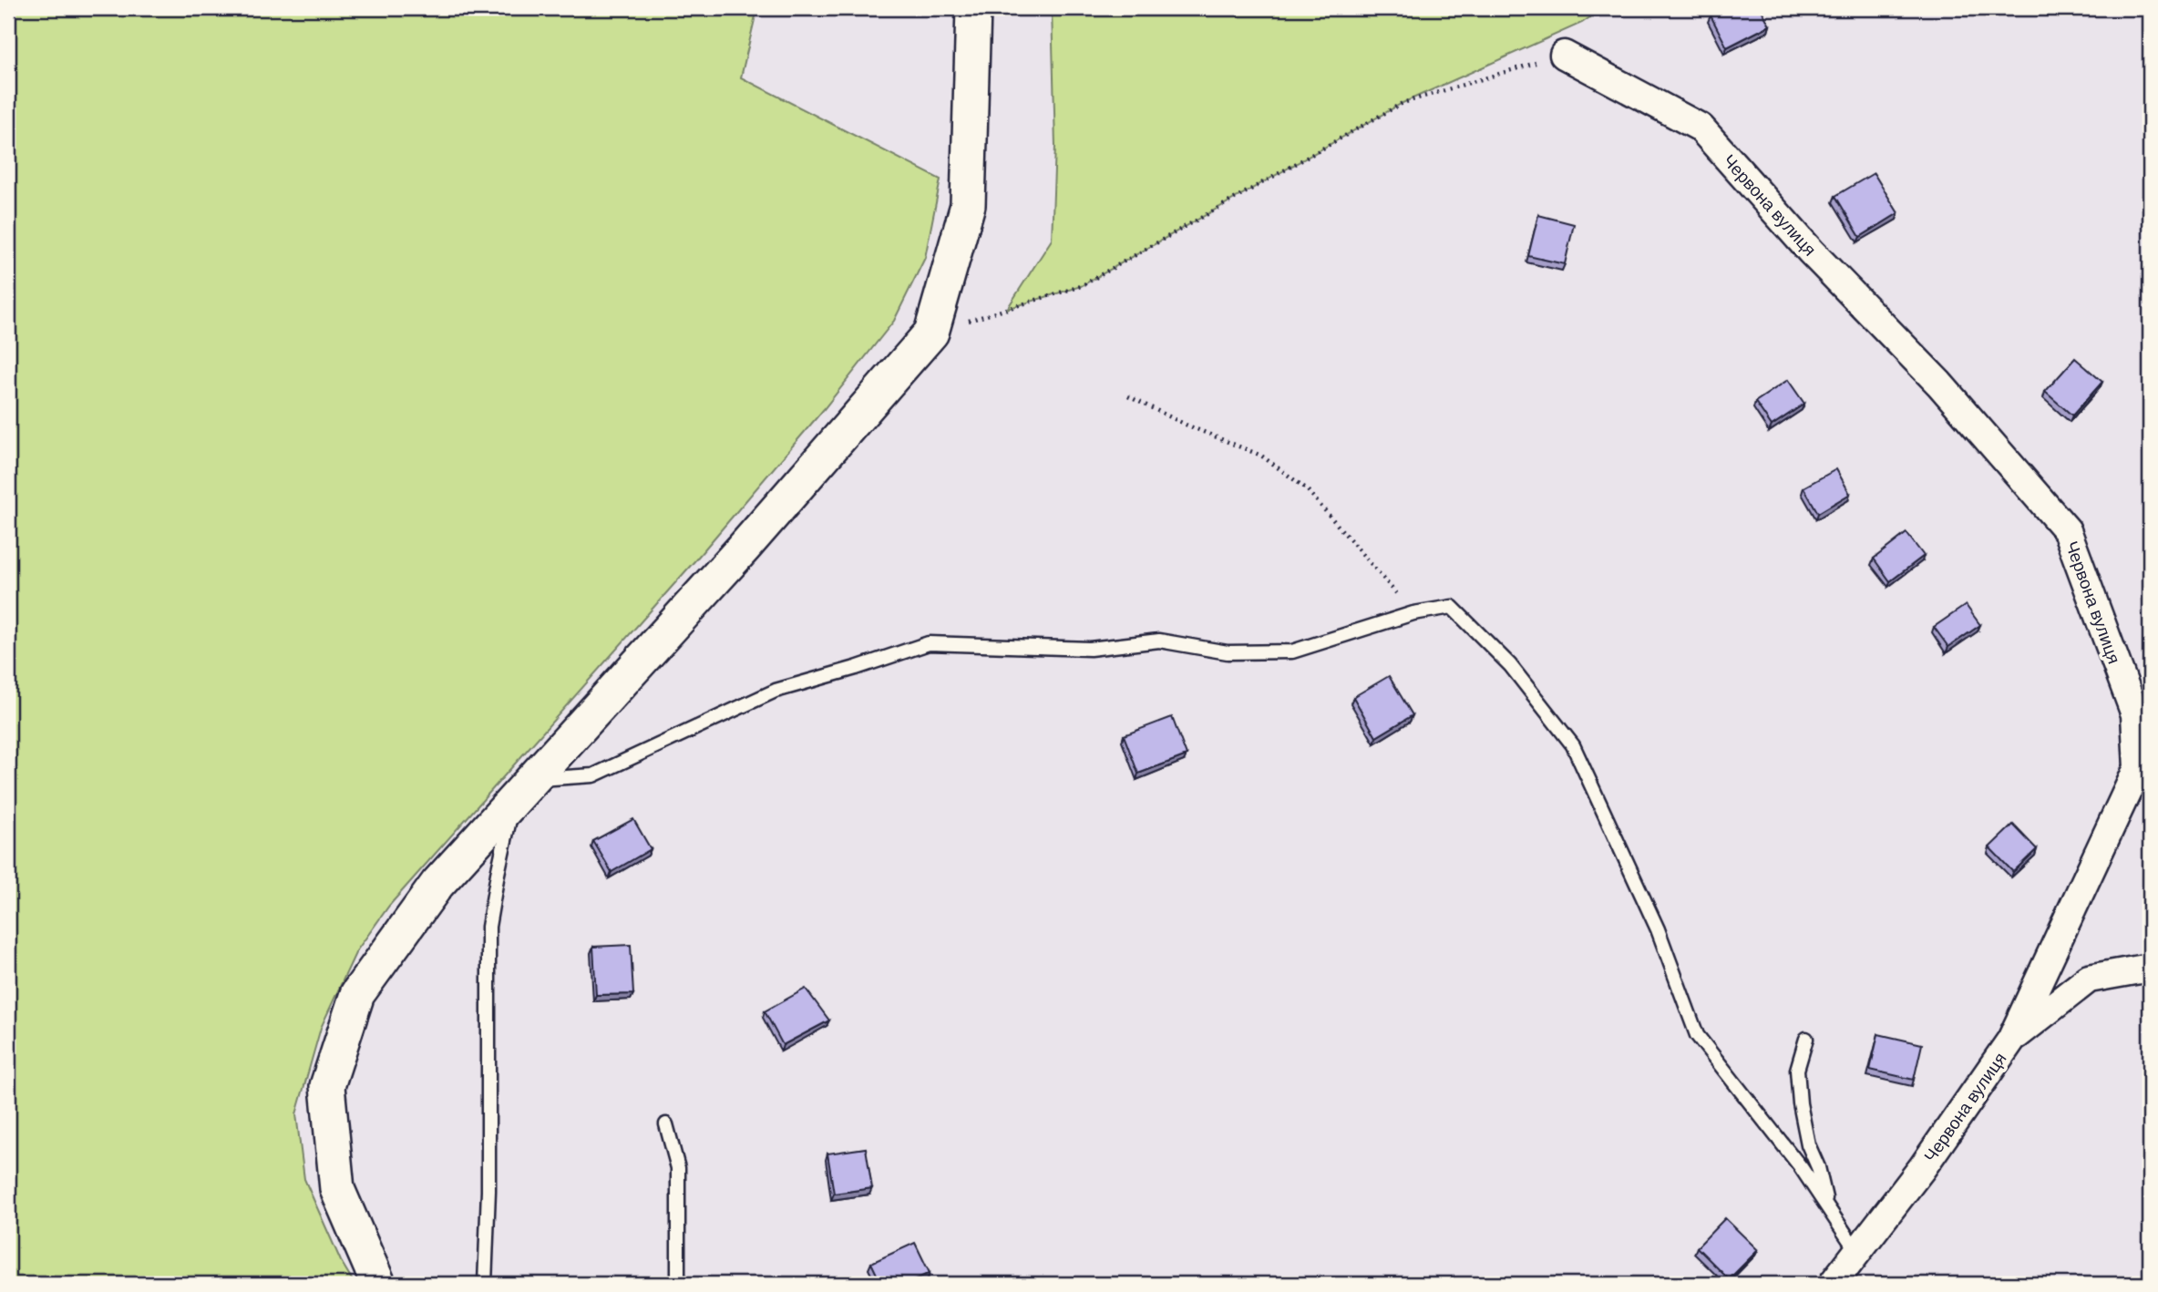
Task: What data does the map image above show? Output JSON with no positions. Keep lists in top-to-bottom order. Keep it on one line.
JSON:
{"streets":{"street":["Червона вулиця"]}}
